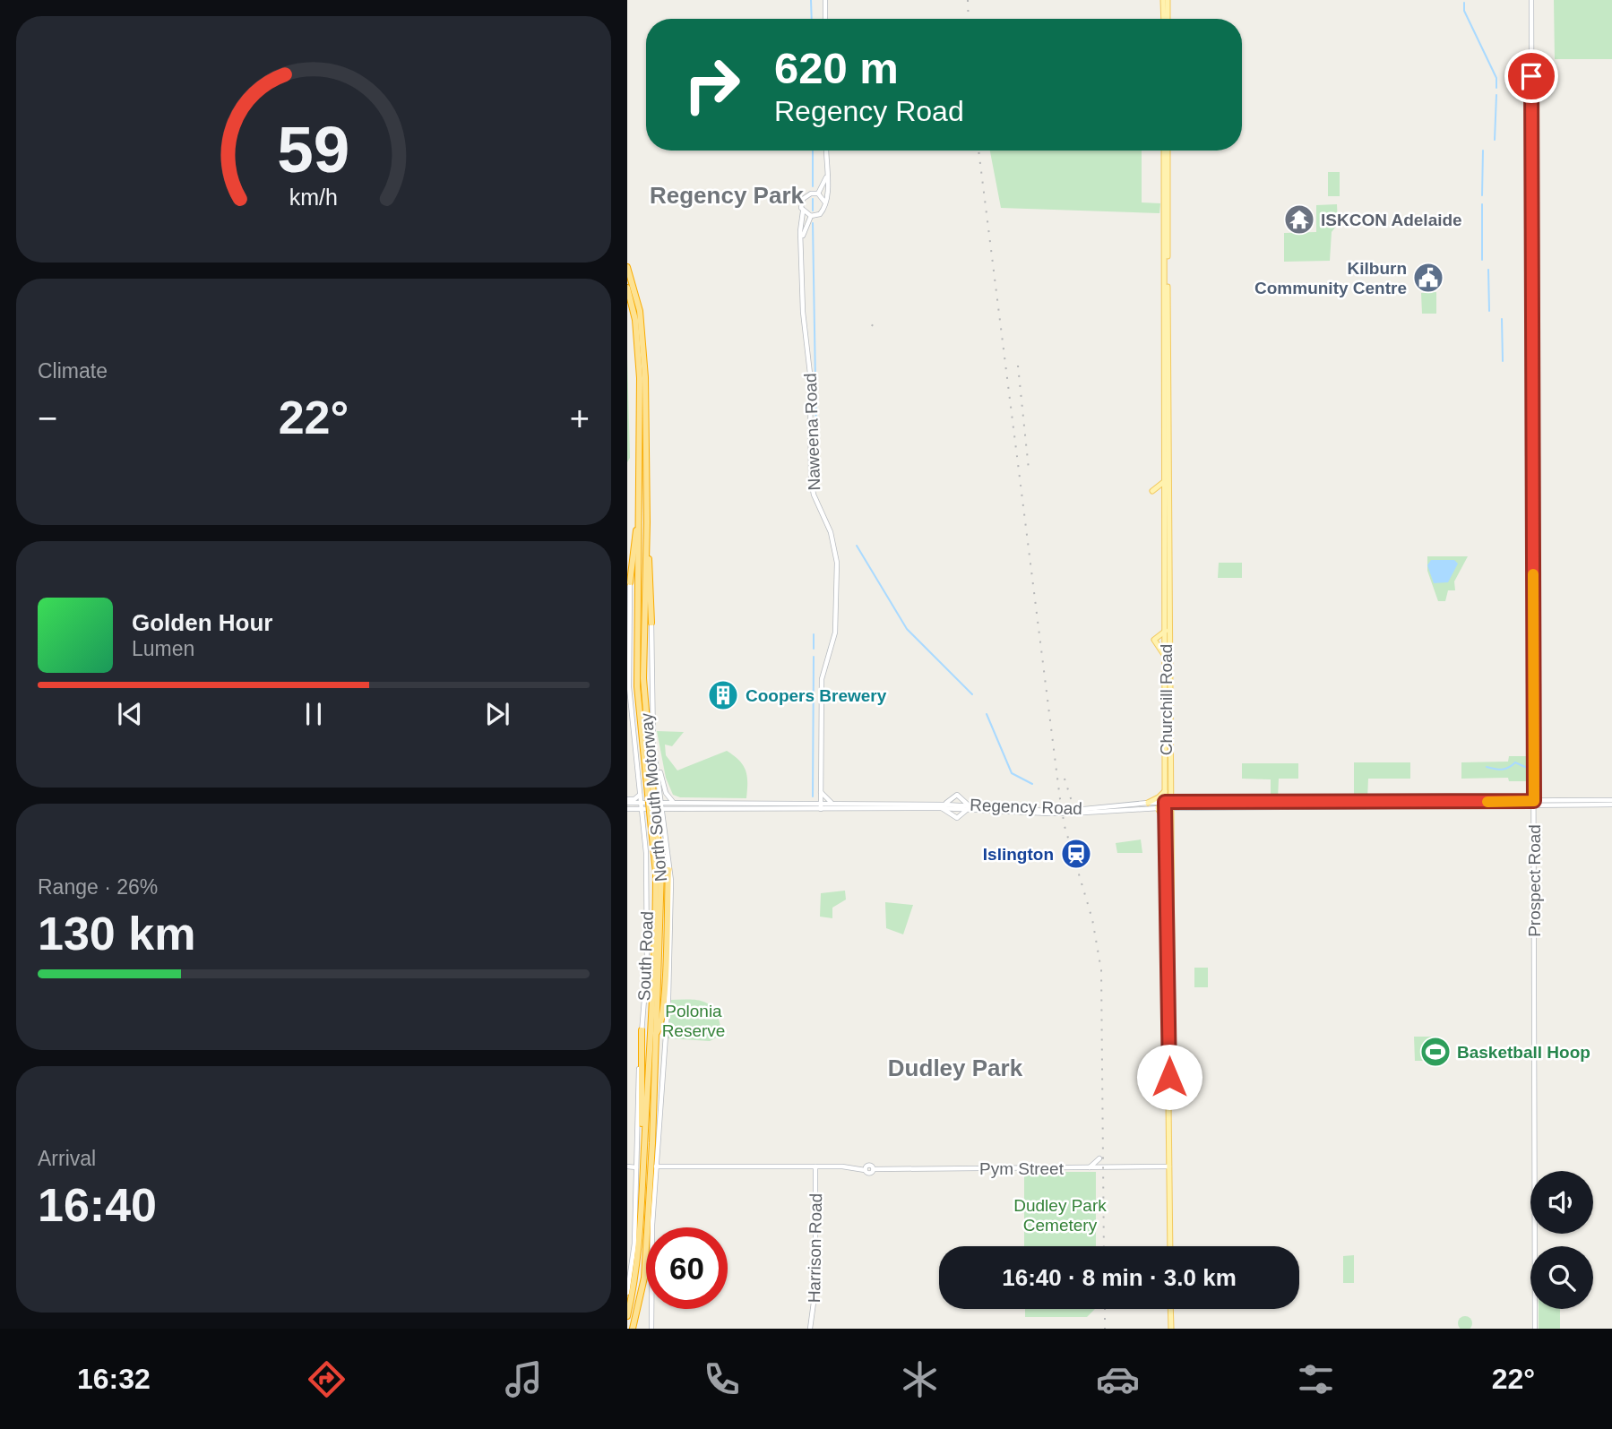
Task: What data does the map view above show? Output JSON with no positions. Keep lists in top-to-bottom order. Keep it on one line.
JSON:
{"streets":{"highway":["North South Motorway"],"main road":["Naweena Road","Churchill Road","Regency Road","Prospect Road","South Road","Pym Street","Harrison Road"]},"crossings":[["Naweena Road","Regency Road"],["Churchill Road","Regency Road"],["Churchill Road","Pym Street"],["Regency Road","Prospect Road"],["Regency Road","South Road"],["Pym Street","Harrison Road"]],"districts":["Regency Park","Dudley Park"],"parks":["Polonia Reserve","Dudley Park Cemetery"],"places":{"temple":["ISKCON Adelaide"],"public building":["Kilburn Community Centre"],"building":["Coopers Brewery"],"station":["Islington"],"sports":["Basketball Hoop"]},"page":{"turn":["620 m","Regency Road"],"tile":["Climate",["Range · 26%","130 km"],["Arrival","16:40"]],"heat":["−","22°","+"],"song":["Golden Hour","Lumen"],"limit":"60","trip":"16:40 · 8 min · 3.0 km","tabs":["16:32","22°"],"gauge":["59","km/h"]}}
